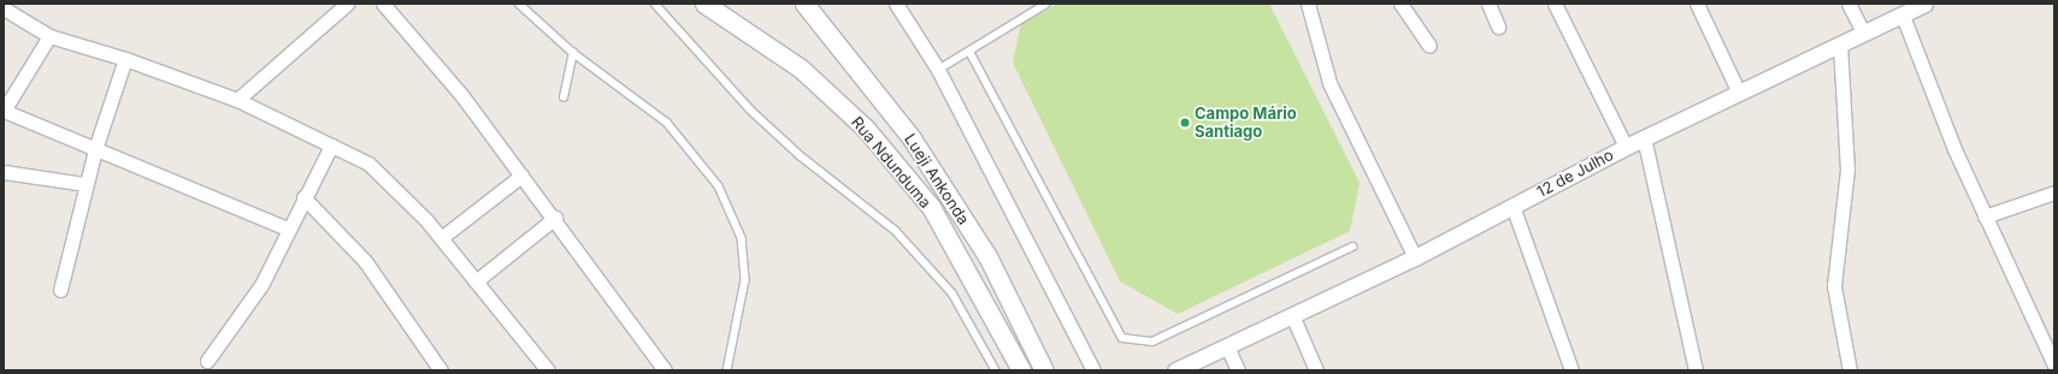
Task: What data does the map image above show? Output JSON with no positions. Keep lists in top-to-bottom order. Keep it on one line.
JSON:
{"streets":{"main road":["Rua Ndunduma","Lueji Ankonda"],"street":["12 de Julho"]},"places":["Campo Mário Santiago"]}
